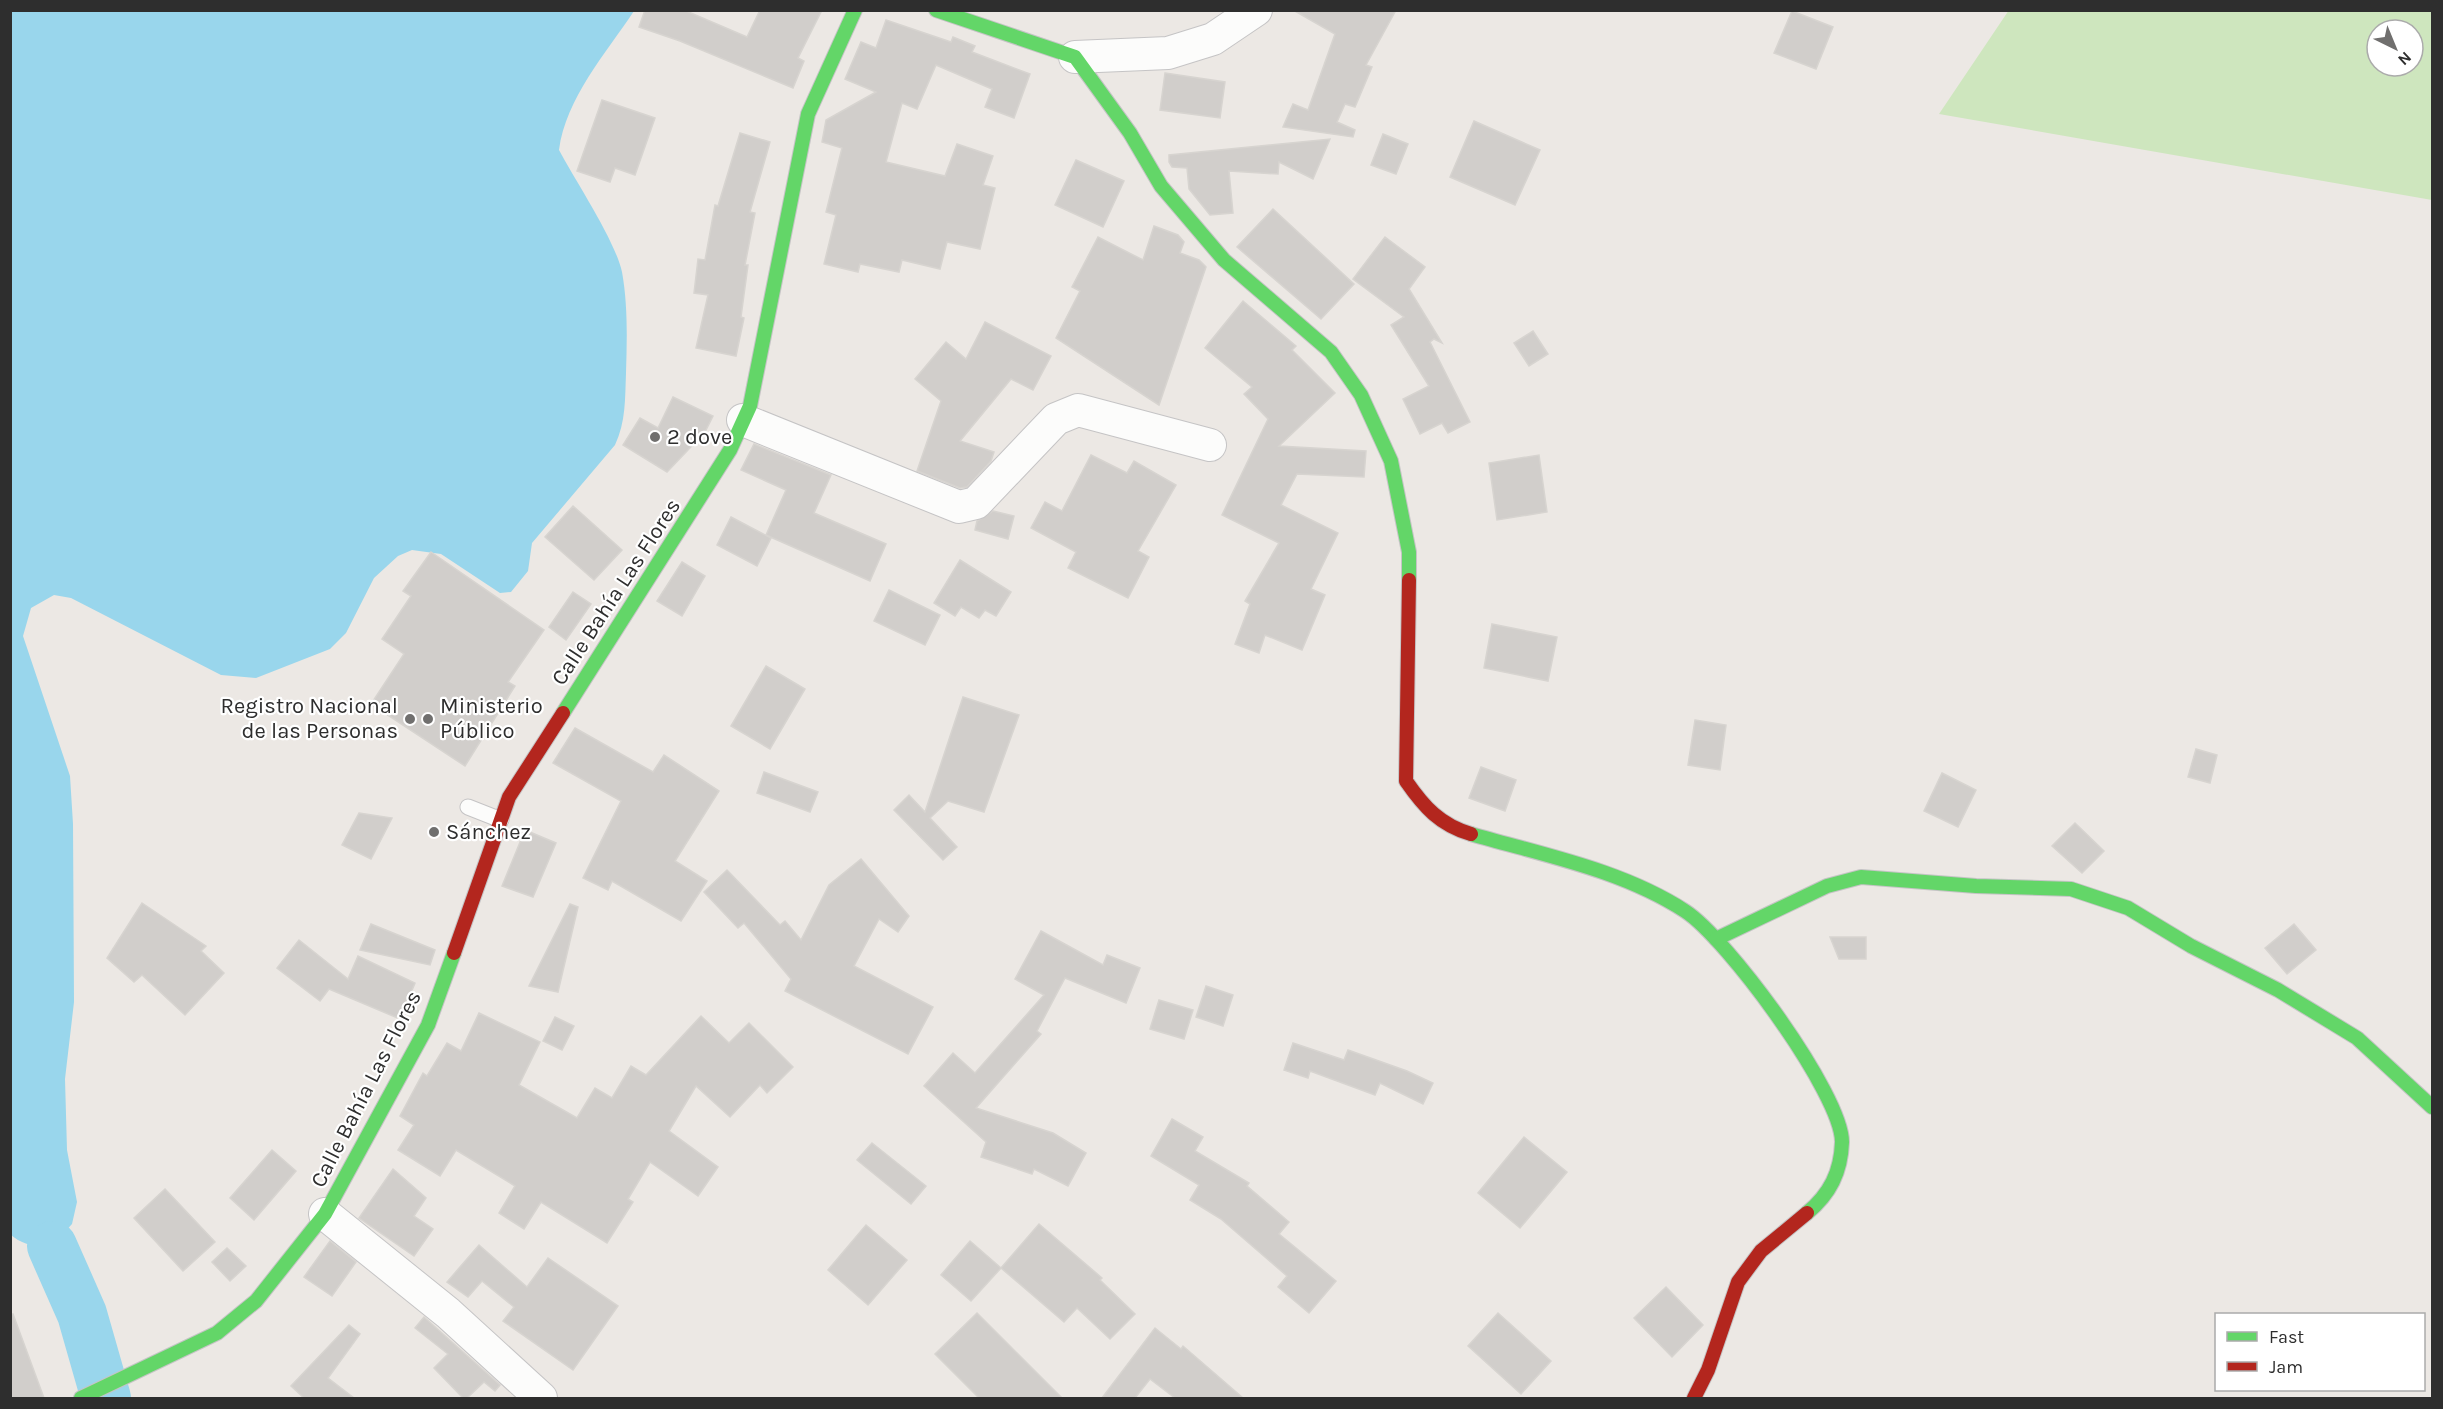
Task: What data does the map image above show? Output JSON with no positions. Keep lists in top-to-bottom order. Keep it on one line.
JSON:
{"streets":{"street":["Calle Bahía Las Flores"]},"places":["2 dove","Registro Nacional de las Personas","Ministerio Público","Sánchez"],"legend":["Fast","Jam"],"north":"bottom right"}
